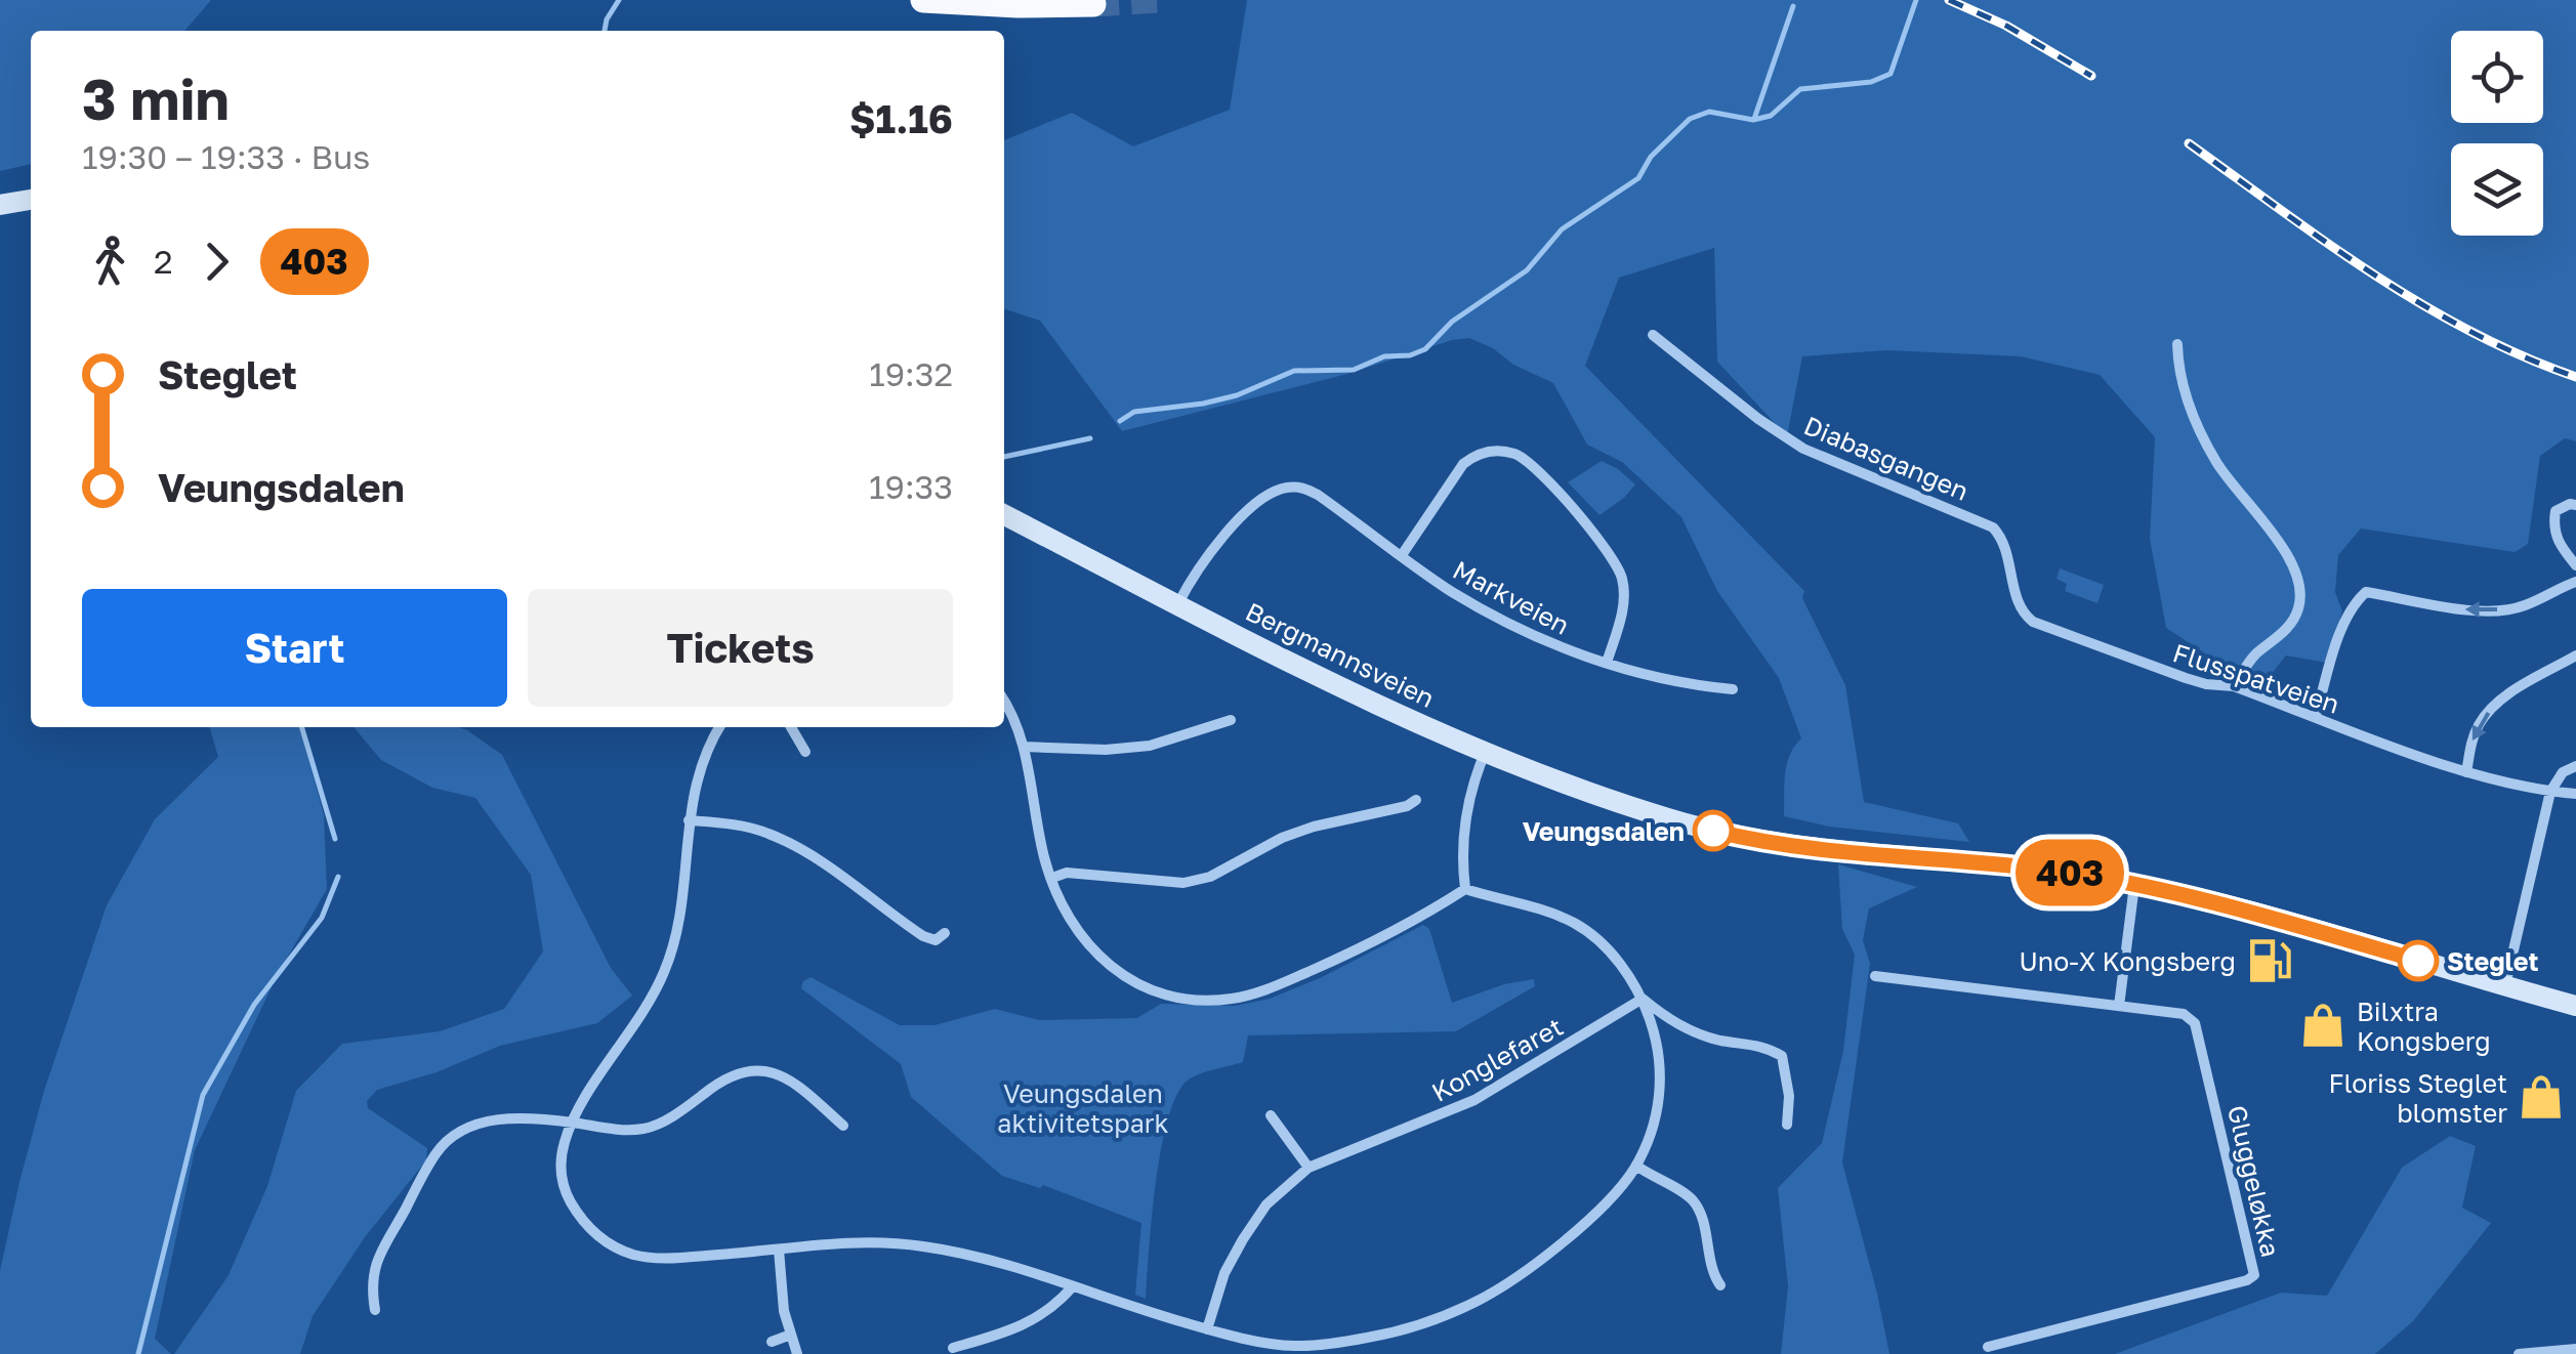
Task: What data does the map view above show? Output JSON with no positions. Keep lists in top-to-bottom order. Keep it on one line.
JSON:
{"streets":{"main road":["Bergmannsveien"],"street":["Diabasgangen","Markveien","Flusspatveien","Konglefaret","Gluggeløkka"]},"crossings":[["Diabasgangen","Flusspatveien"],["Markveien","Bergmannsveien"]],"parks":["Veungsdalen aktivitetspark"],"places":{"other":["Veungsdalen","Steglet"],"fuel station":["Uno-X Kongsberg"],"shop":["Bilxtra Kongsberg","Floriss Steglet blomster"]},"lines":["bus line 403"],"page":{"on_map":"403","heading":["3 min","19:30 – 19:33 · Bus","$1.16"],"legs":["2","403"],"list":[{"name":"Steglet","value":"19:32"},{"name":"Veungsdalen","value":"19:33"}],"buttons":["Start","Tickets"]}}
